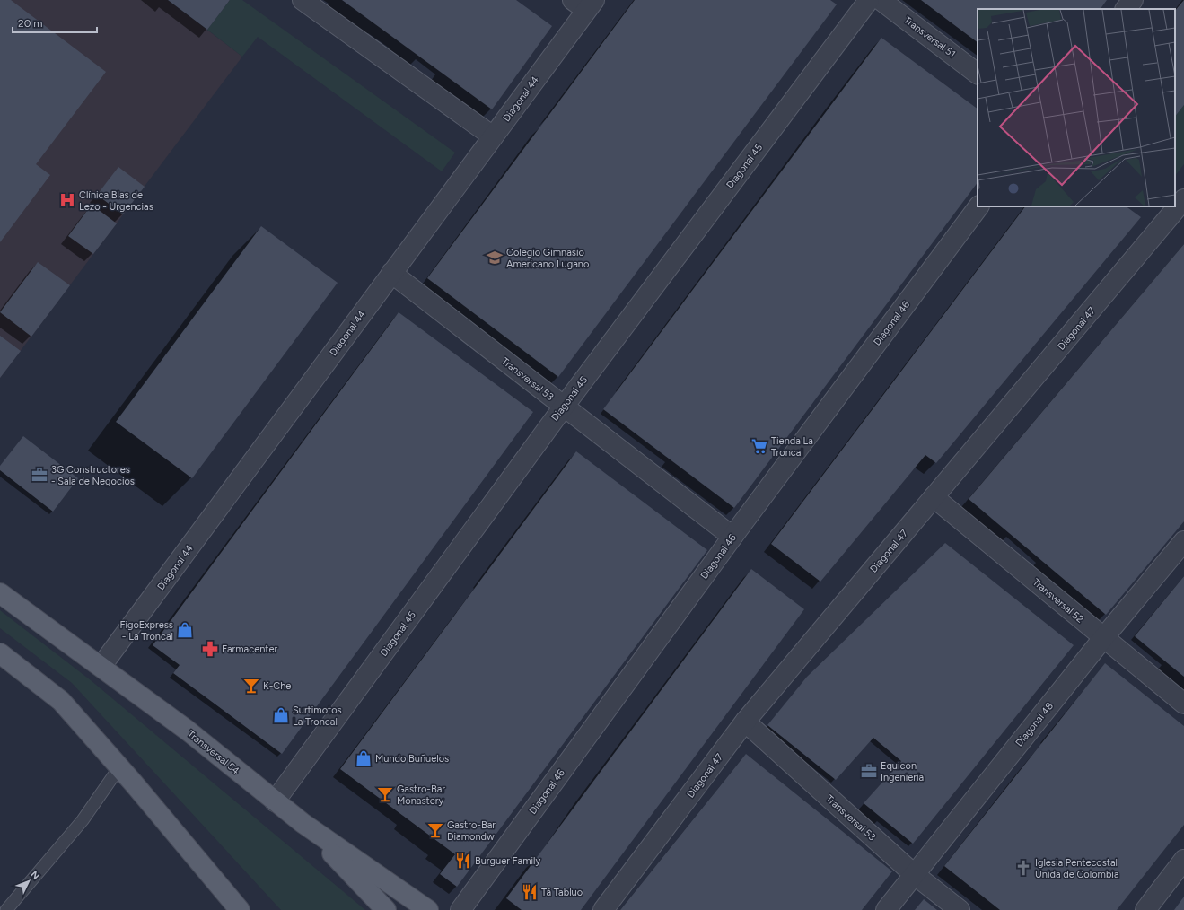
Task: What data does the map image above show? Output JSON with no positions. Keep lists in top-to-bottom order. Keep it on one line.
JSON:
{"streets":{"main road":["Transversal 54"],"street":["Transversal 51","Diagonal 44","Diagonal 45","Diagonal 46","Diagonal 47","Transversal 53","Transversal 52","Diagonal 48"]},"crossings":[["Diagonal 44","Transversal 53"],["Diagonal 44","Transversal 54"],["Diagonal 45","Transversal 53"],["Diagonal 45","Transversal 54"],["Diagonal 46","Transversal 53"],["Diagonal 47","Transversal 53"],["Diagonal 47","Transversal 52"],["Transversal 53","Diagonal 48"],["Transversal 52","Diagonal 48"]],"places":{"hospital":["Clínica Blas de Lezo - Urgencias"],"school or university":["Colegio Gimnasio Americano Lugano"],"supermarket":["Tienda La Troncal"],"office":["3G Constructores - Sala de Negocios","Equicon Ingeniería"],"shop":["FigoExpress - La Troncal","Surtimotos La Troncal","Mundo Buñuelos"],"pharmacy":["Farmacenter"],"bar":["K-Che","Gastro-Bar Monastery","Gastro-Bar Diamondw"],"restaurant":["Burguer Family","Tá Tabluo"],"church":["Iglesia Pentecostal Unida de Colombia"]},"scale_bar":"20 m","north":"top right"}
